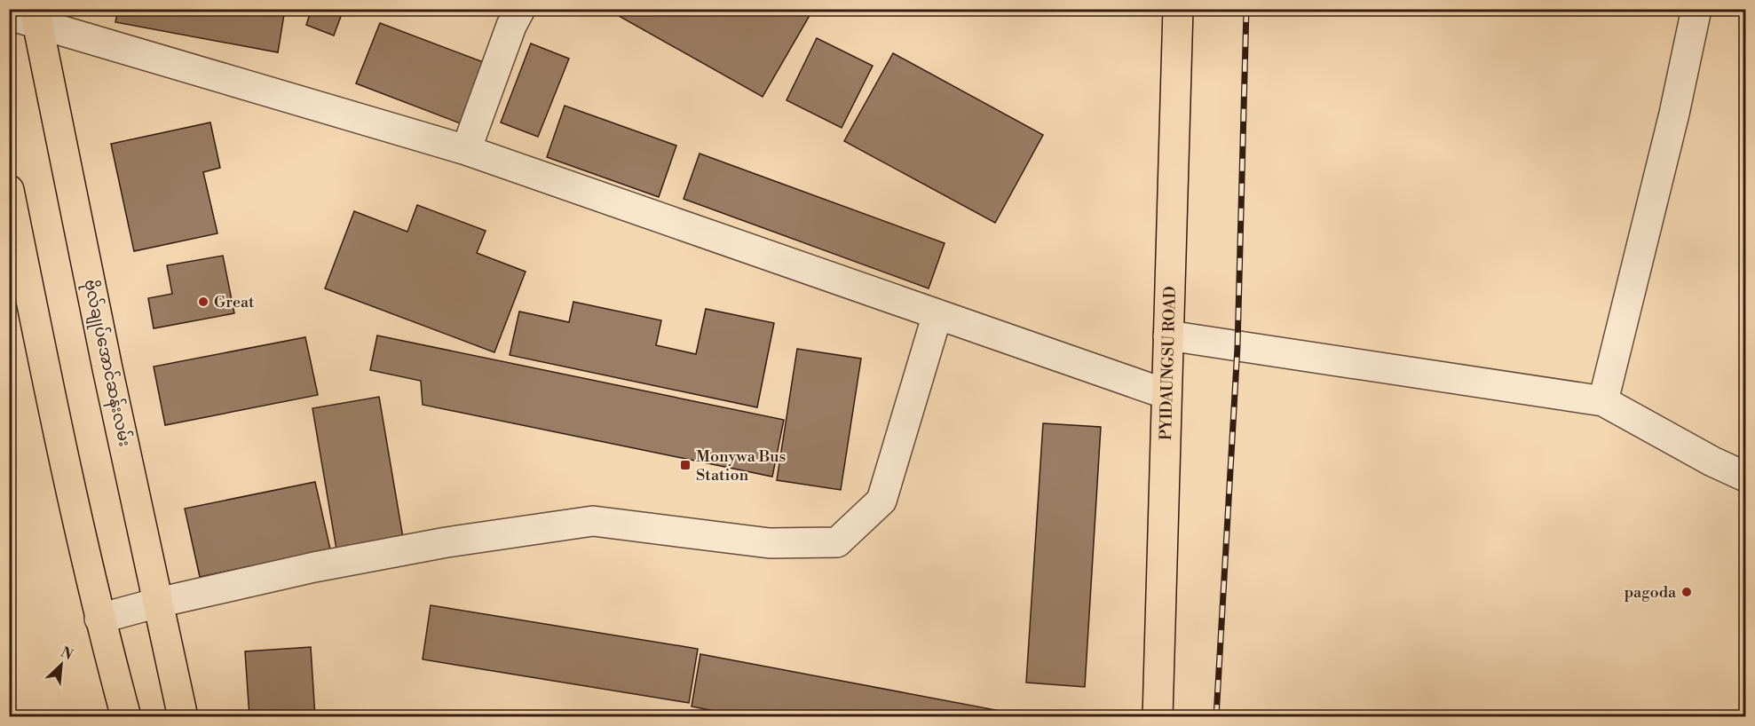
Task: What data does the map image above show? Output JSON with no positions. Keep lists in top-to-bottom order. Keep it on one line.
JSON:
{"streets":{"highway":["ဗိုလ်ချုပ်အောင်ဆန်းလမ်း","PYIDAUNGSU ROAD"]},"places":{"other":["Great","pagoda"],"transit":["Monywa Bus Station"]},"north":"top right"}
